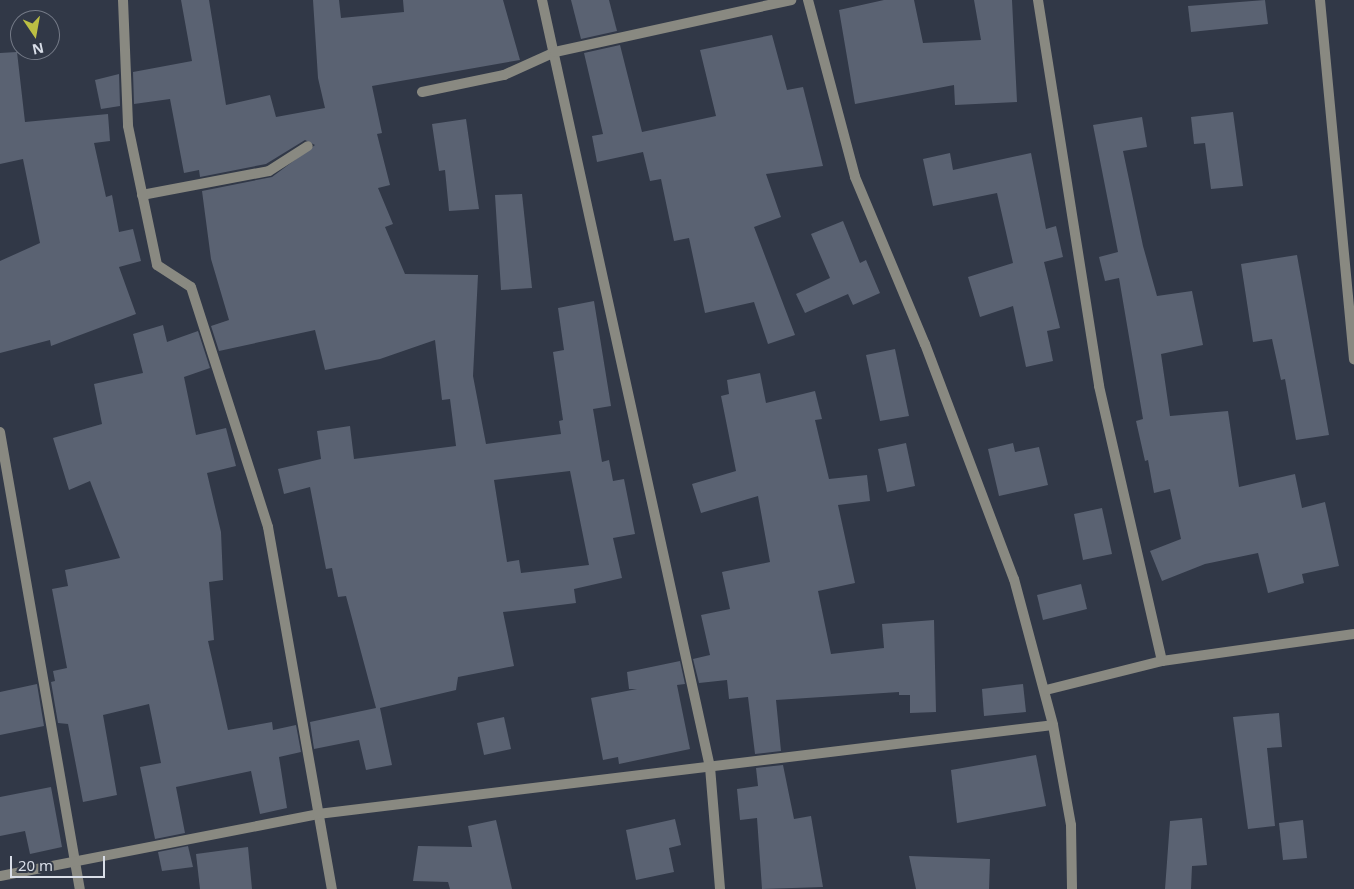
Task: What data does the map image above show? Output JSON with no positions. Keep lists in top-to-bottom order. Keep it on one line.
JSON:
{"scale_bar":"20 m","north":"bottom"}
